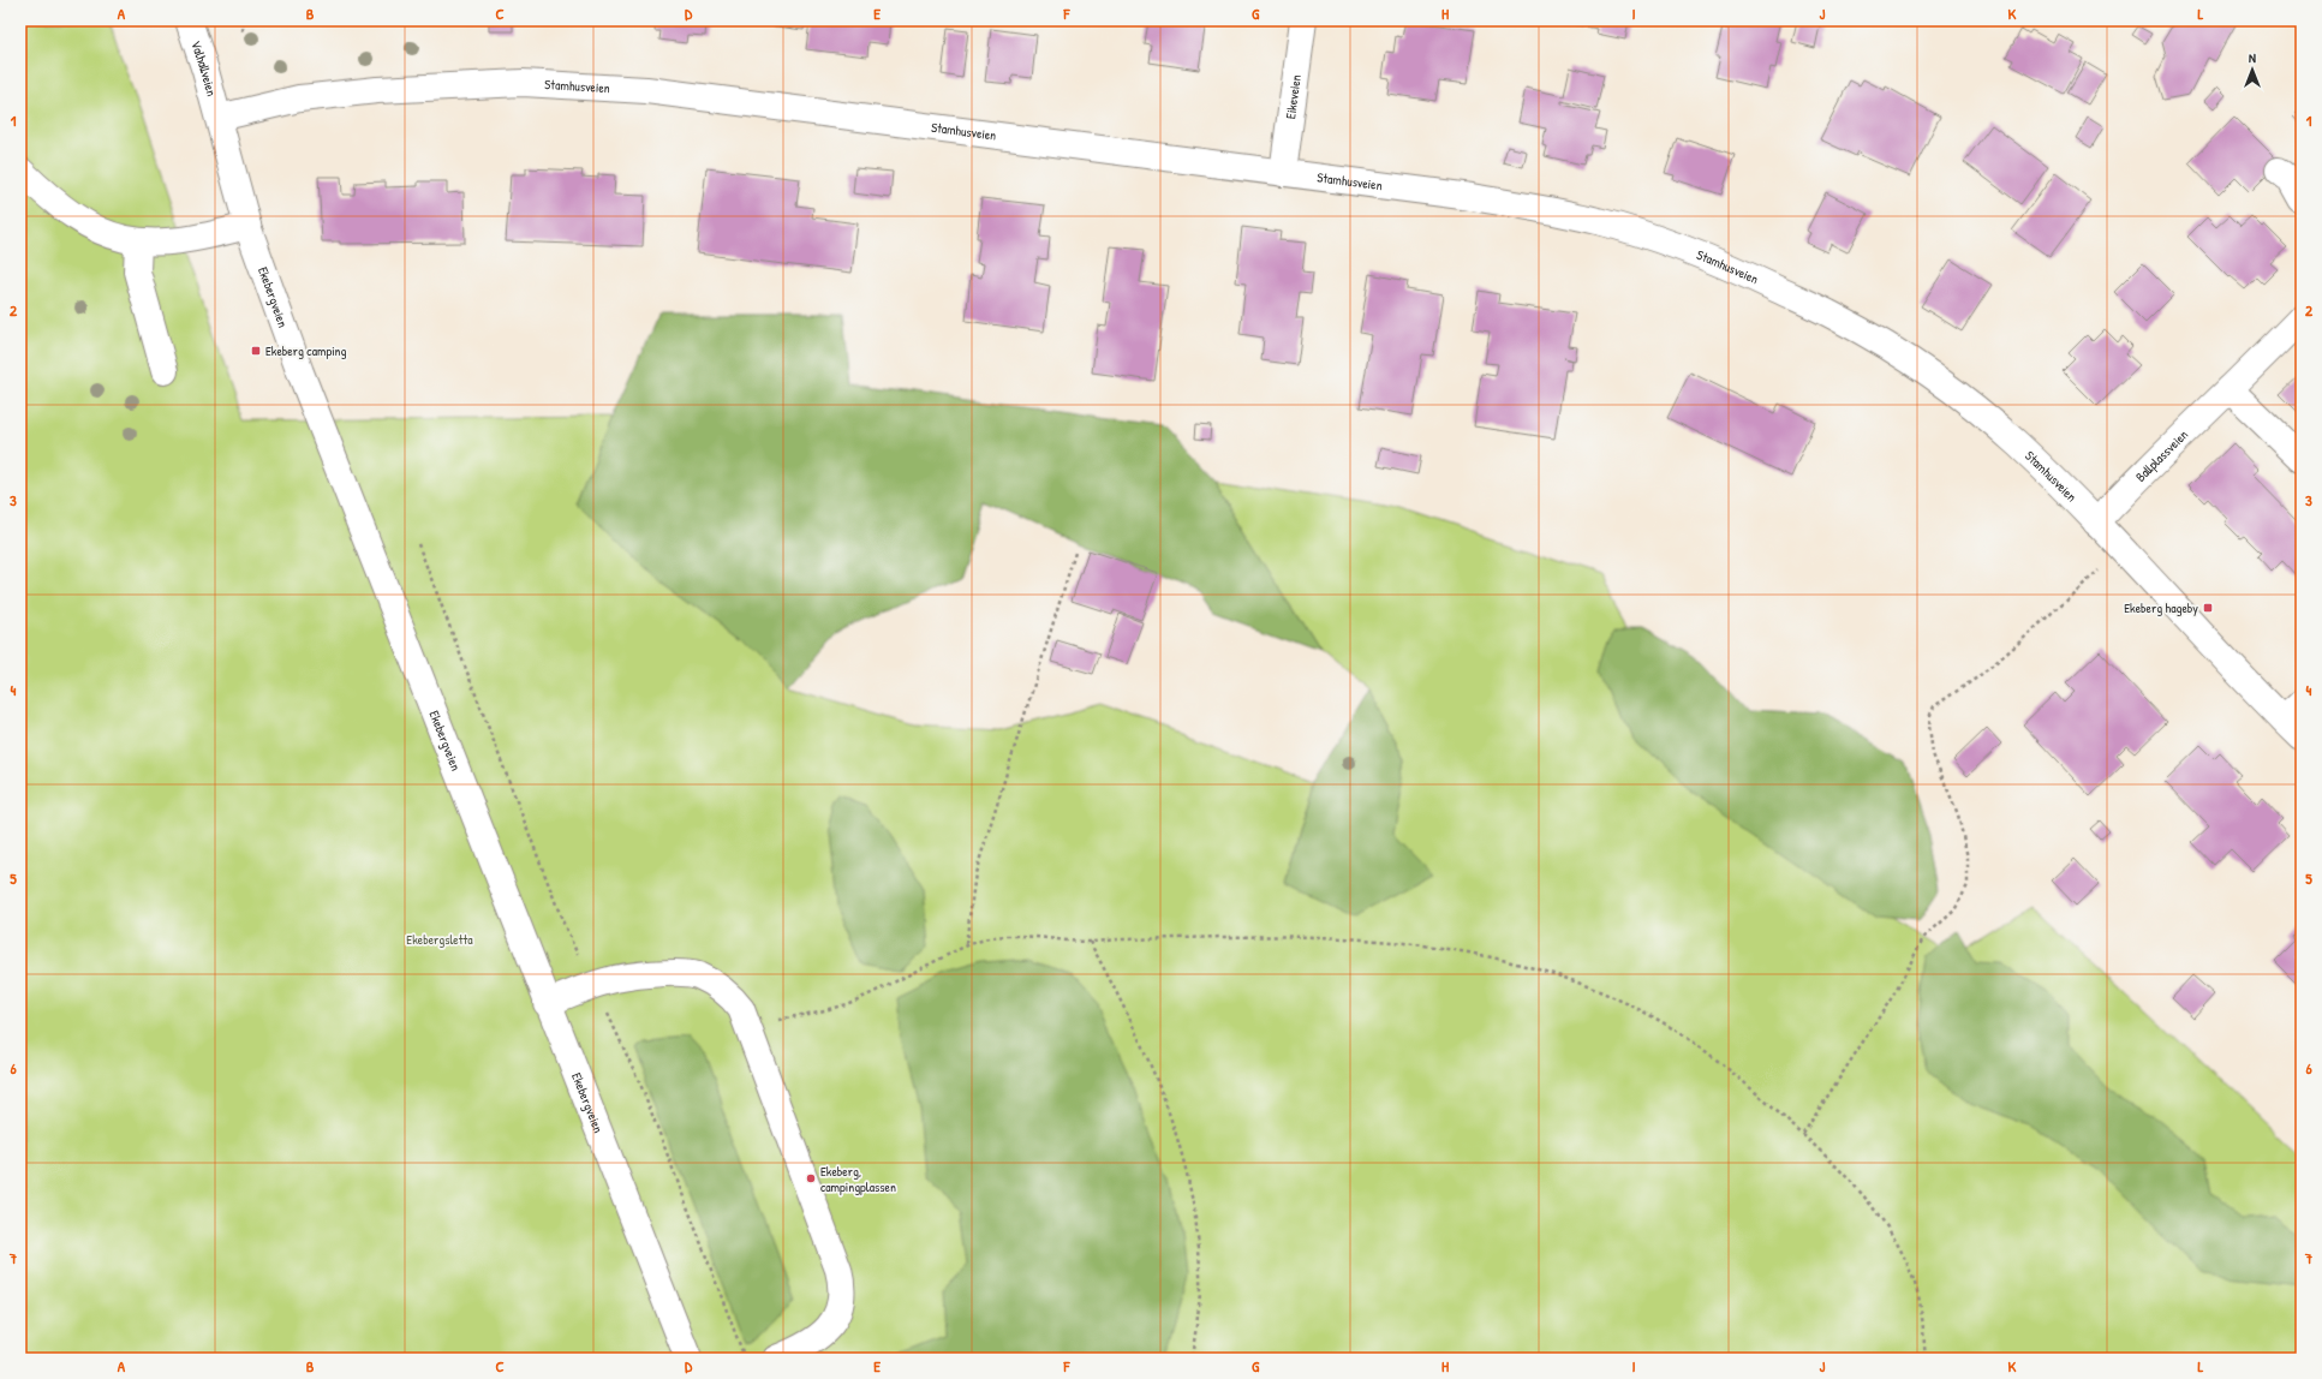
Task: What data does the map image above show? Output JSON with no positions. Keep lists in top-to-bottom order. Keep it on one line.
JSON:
{"streets":{"street":["Valhallveien","Stamhusveien","Eikeveien","Ekebergveien","Ballplassveien"]},"crossings":[["Valhallveien","Stamhusveien"],["Valhallveien","Ekebergveien"],["Stamhusveien","Eikeveien"],["Stamhusveien","Ekebergveien"],["Stamhusveien","Ballplassveien"]],"parks":["Ekebergsletta"],"places":{"transit":["Ekeberg camping","Ekeberg hageby"],"other":["Ekeberg, campingplassen"]},"north":"top","grid":{"columns":["A","B","C","D","E","F","G","H","I","J","K","L"],"rows":["1","2","3","4","5","6","7"]}}
